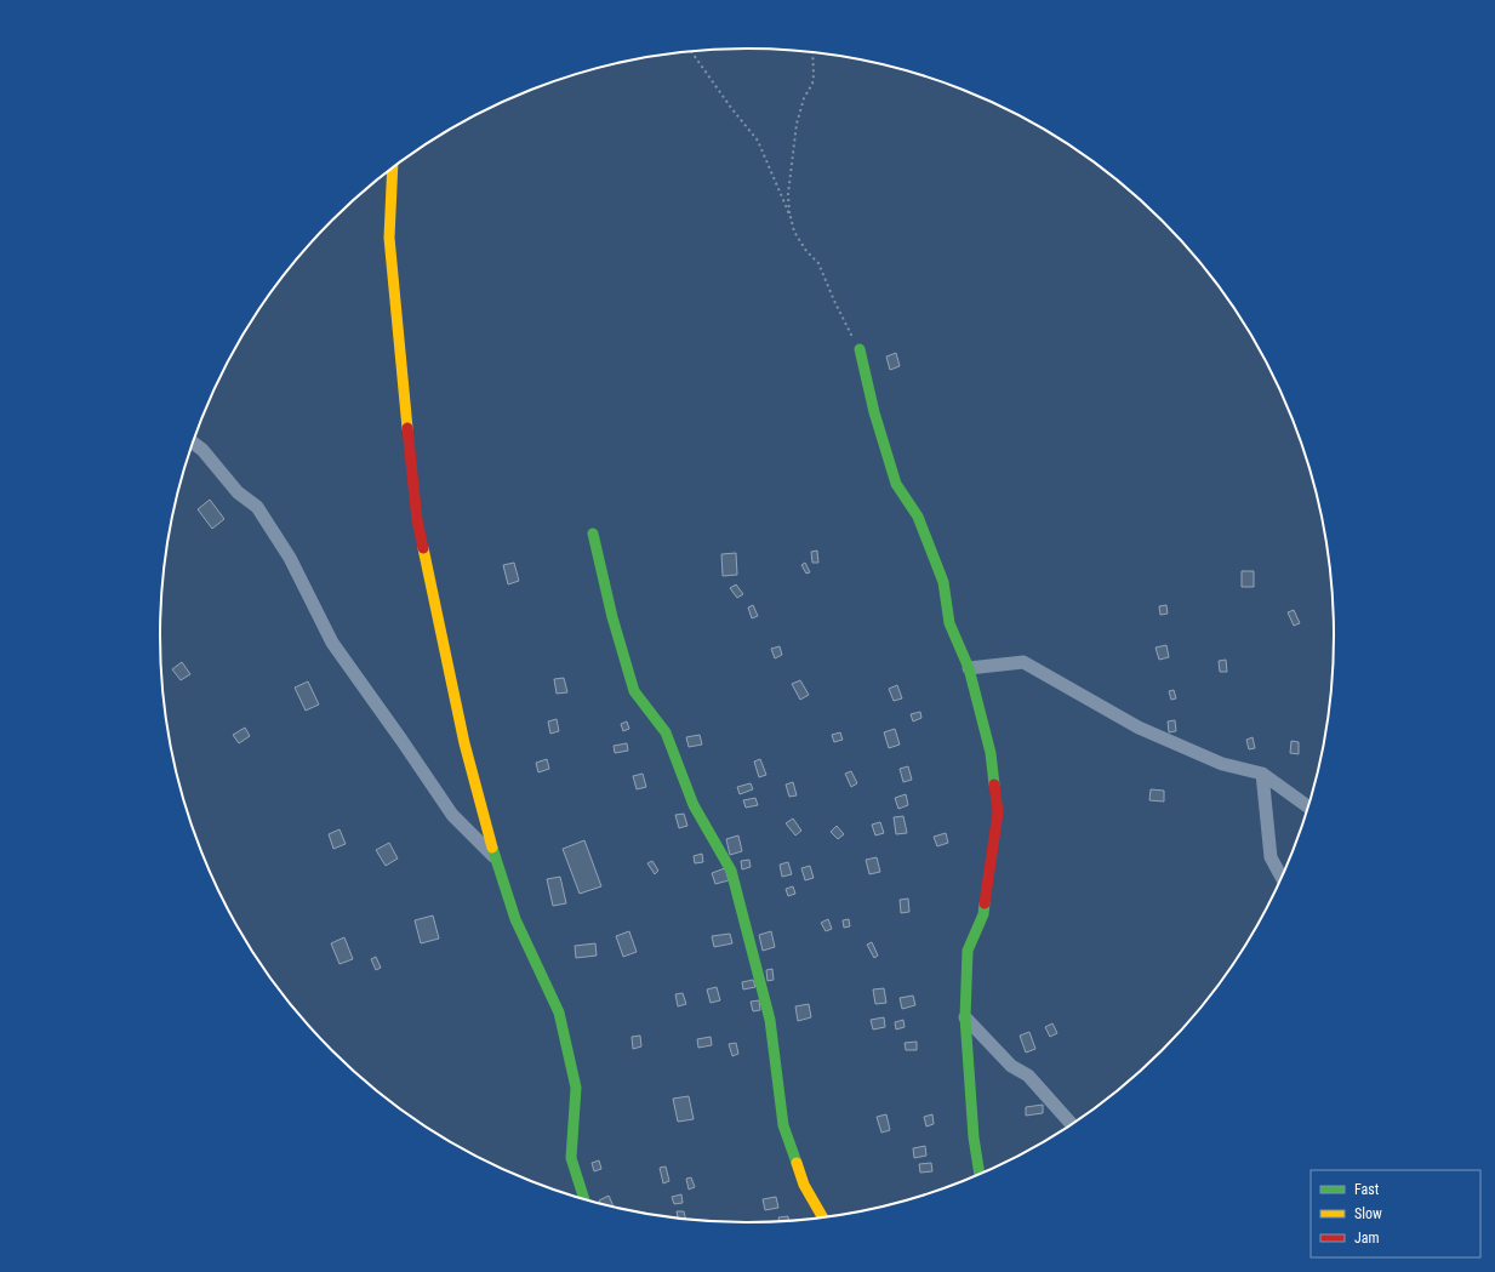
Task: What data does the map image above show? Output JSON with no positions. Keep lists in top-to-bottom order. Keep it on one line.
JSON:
{"legend":["Fast","Slow","Jam"]}
